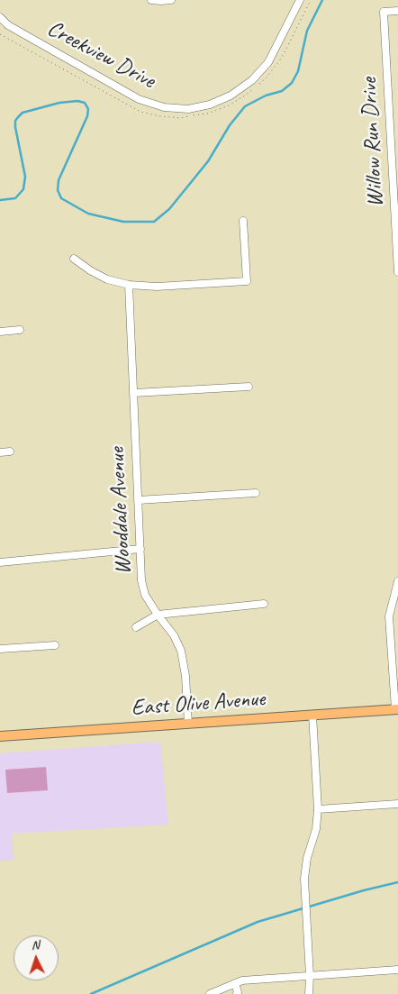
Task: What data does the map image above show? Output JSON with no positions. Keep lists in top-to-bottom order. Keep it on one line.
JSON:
{"streets":{"main road":["East Olive Avenue"],"street":["Creekview Drive","Willow Run Drive","Wooddale Avenue"]},"crossings":[["Wooddale Avenue","East Olive Avenue"]],"north":"top"}
